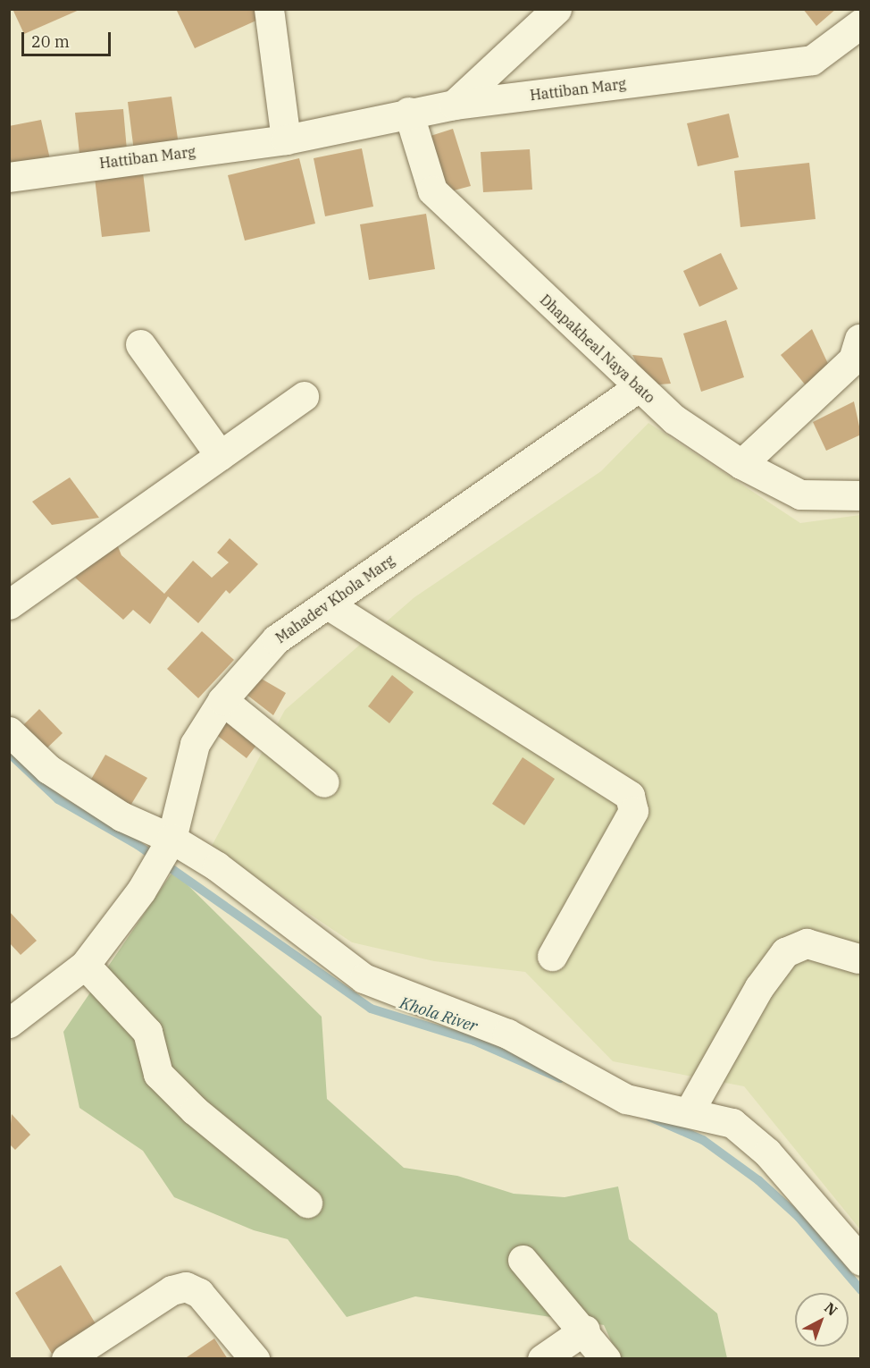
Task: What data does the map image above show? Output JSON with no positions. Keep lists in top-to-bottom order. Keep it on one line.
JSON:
{"streets":{"street":["Hattiban Marg","Dhapakheal Naya bato","Mahadev Khola Marg"]},"crossings":[["Hattiban Marg","Dhapakheal Naya bato"],["Dhapakheal Naya bato","Mahadev Khola Marg"]],"water":["Khola River"],"scale_bar":"20 m","north":"top right"}
